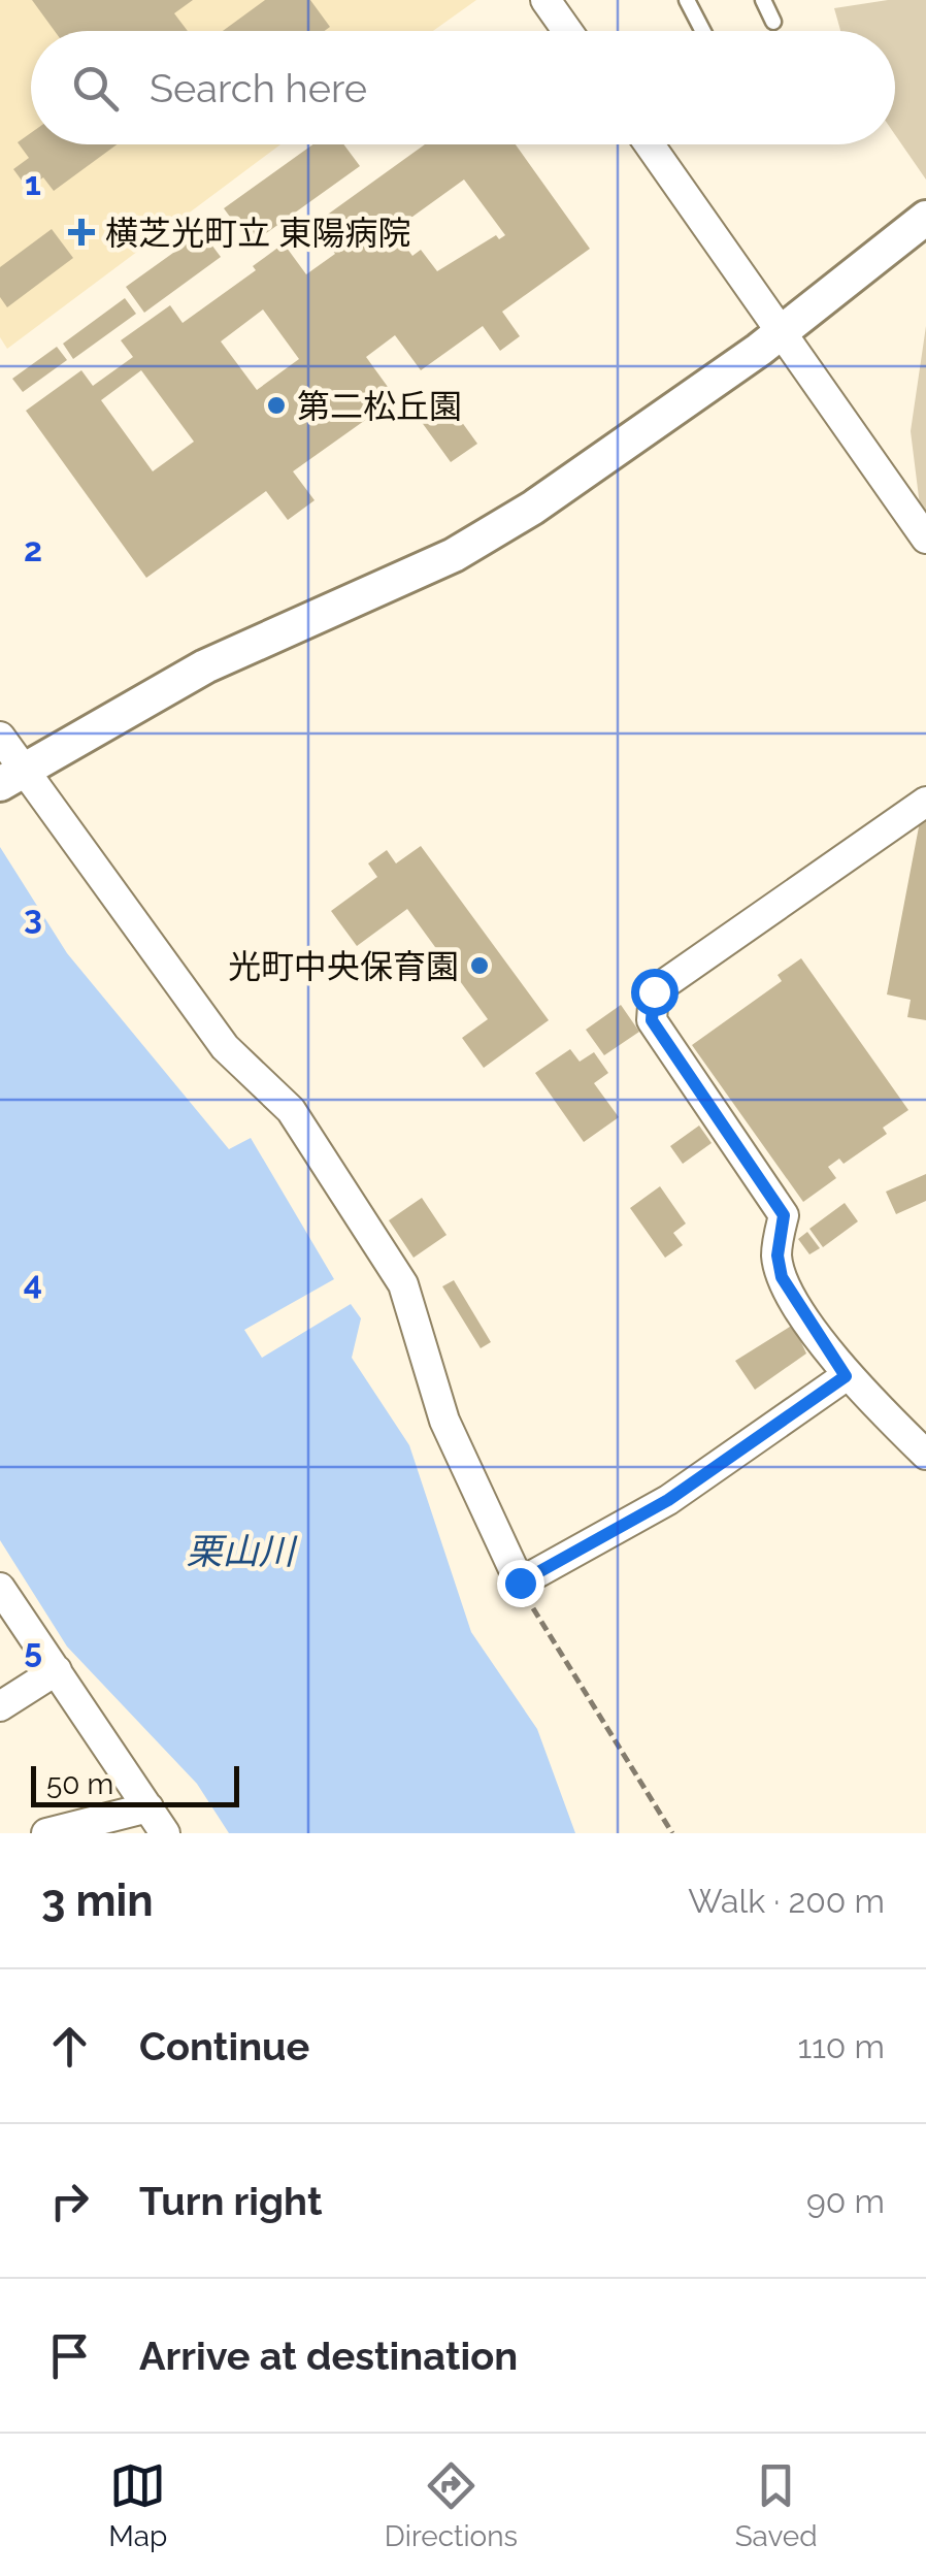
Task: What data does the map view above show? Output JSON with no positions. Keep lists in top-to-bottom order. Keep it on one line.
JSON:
{"water":["栗山川"],"places":{"health":["横芝光町立 東陽病院"],"other":["第二松丘園","光町中央保育園"]},"scale_bar":"50 m","page":{"search":"Search here","scale":"50 m","heading":["3 min","Walk · 200 m"],"list":[["Continue","110 m"],["Turn right","90 m"],"Arrive at destination"],"nav":["Map","Directions","Saved"]},"grid":{"rows":["1","2","3","4","5"]}}
